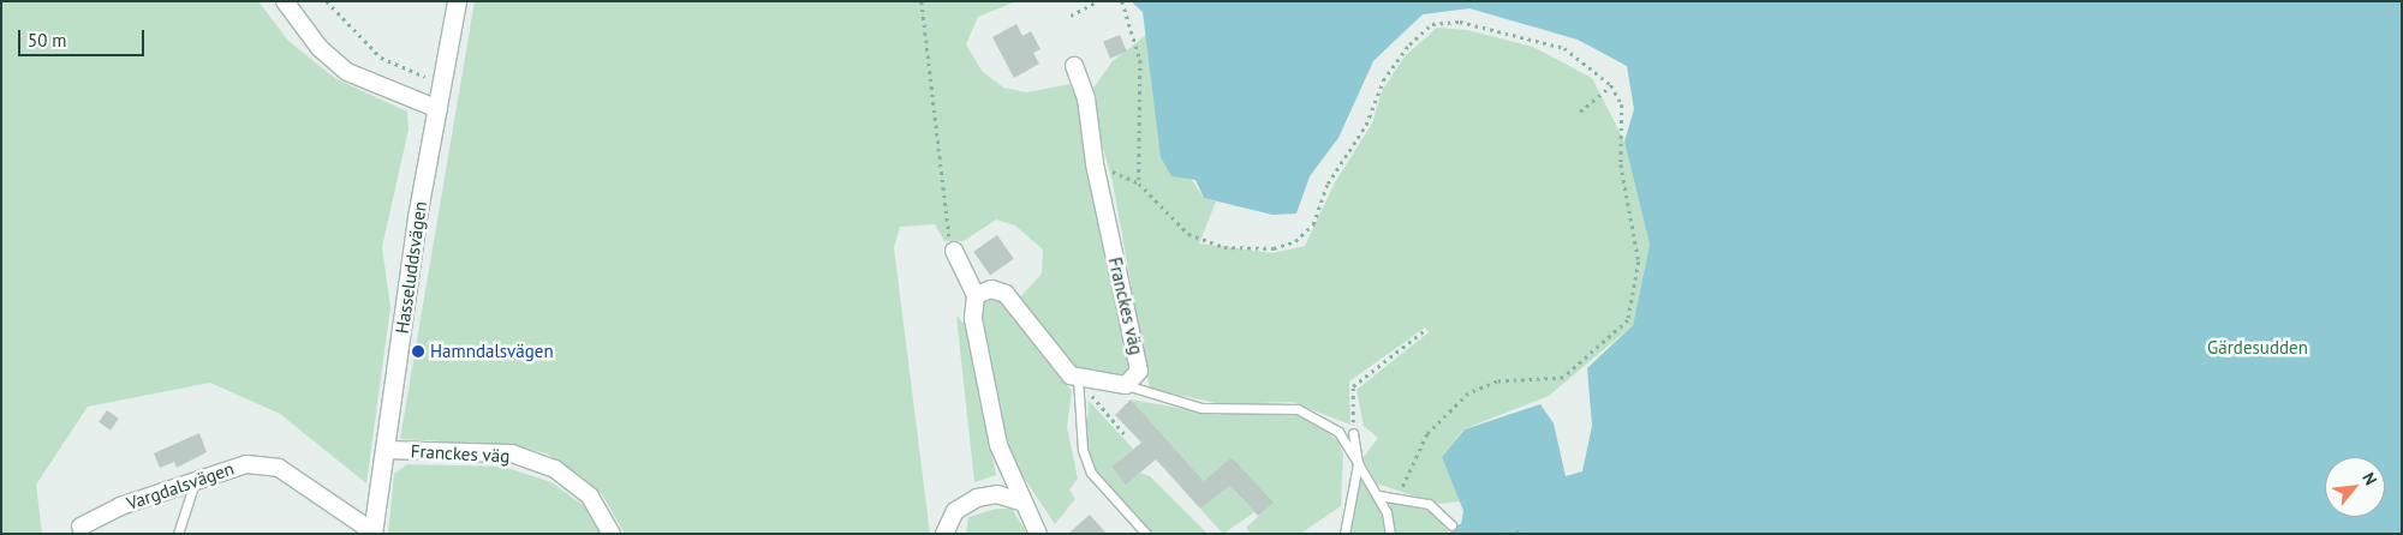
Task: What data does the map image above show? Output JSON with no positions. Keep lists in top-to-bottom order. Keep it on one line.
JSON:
{"streets":{"street":["Hasseluddsvägen","Franckes väg","Vargdalsvägen"]},"crossings":[["Hasseluddsvägen","Franckes väg"],["Hasseluddsvägen","Vargdalsvägen"]],"parks":["Gärdesudden"],"places":["Hamndalsvägen"],"scale_bar":"50 m","north":"top right"}
